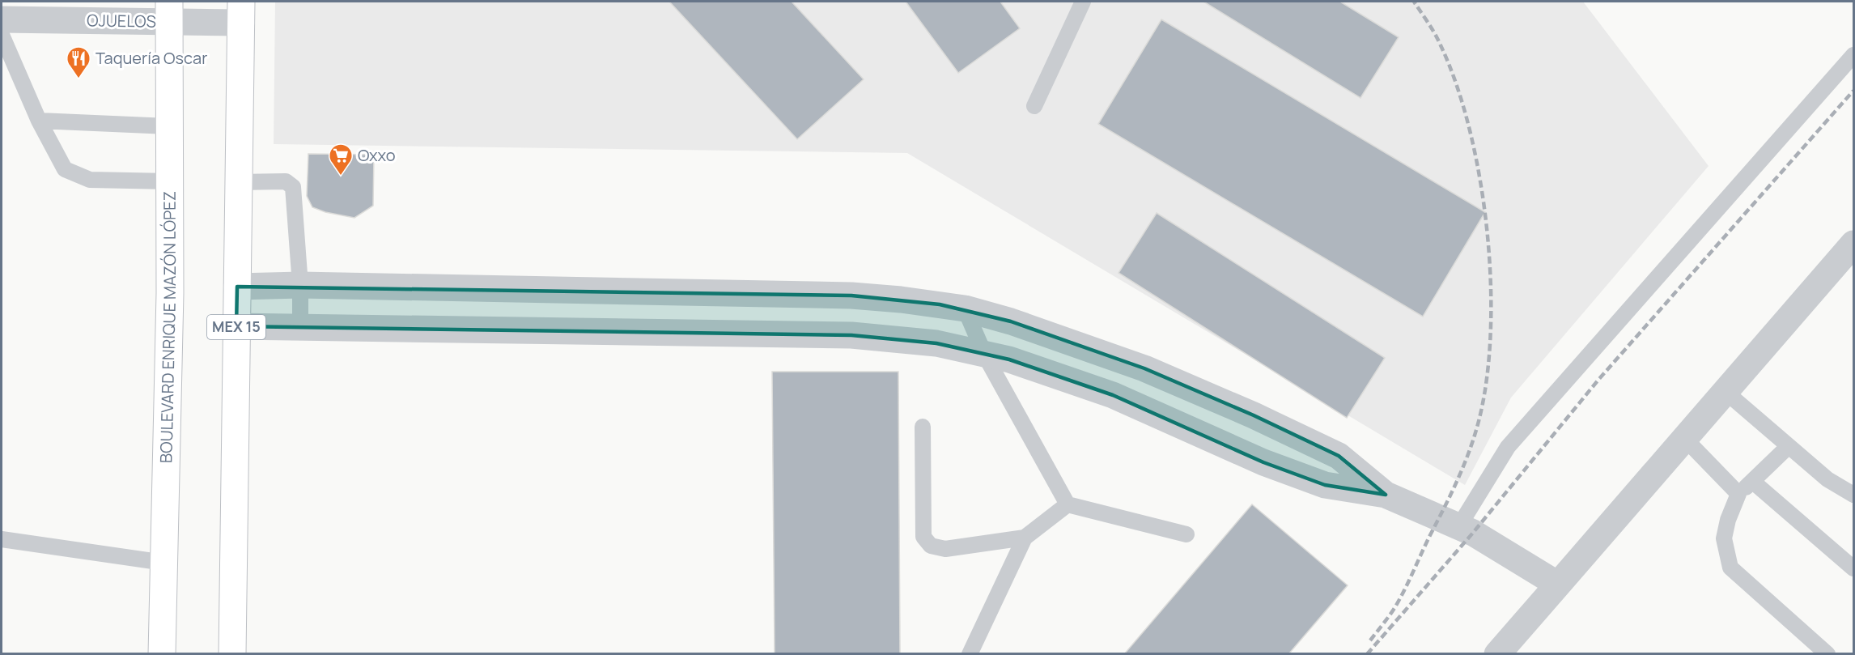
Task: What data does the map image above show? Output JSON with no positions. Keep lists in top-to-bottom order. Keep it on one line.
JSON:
{"streets":{"main road":["MEX 15","BOULEVARD ENRIQUE MAZÓN LÓPEZ"],"street":["OJUELOS"]},"crossings":[["OJUELOS","MEX 15"],["OJUELOS","BOULEVARD ENRIQUE MAZÓN LÓPEZ"]],"places":{"restaurant":["Taquería Oscar"],"supermarket":["Oxxo"]}}
